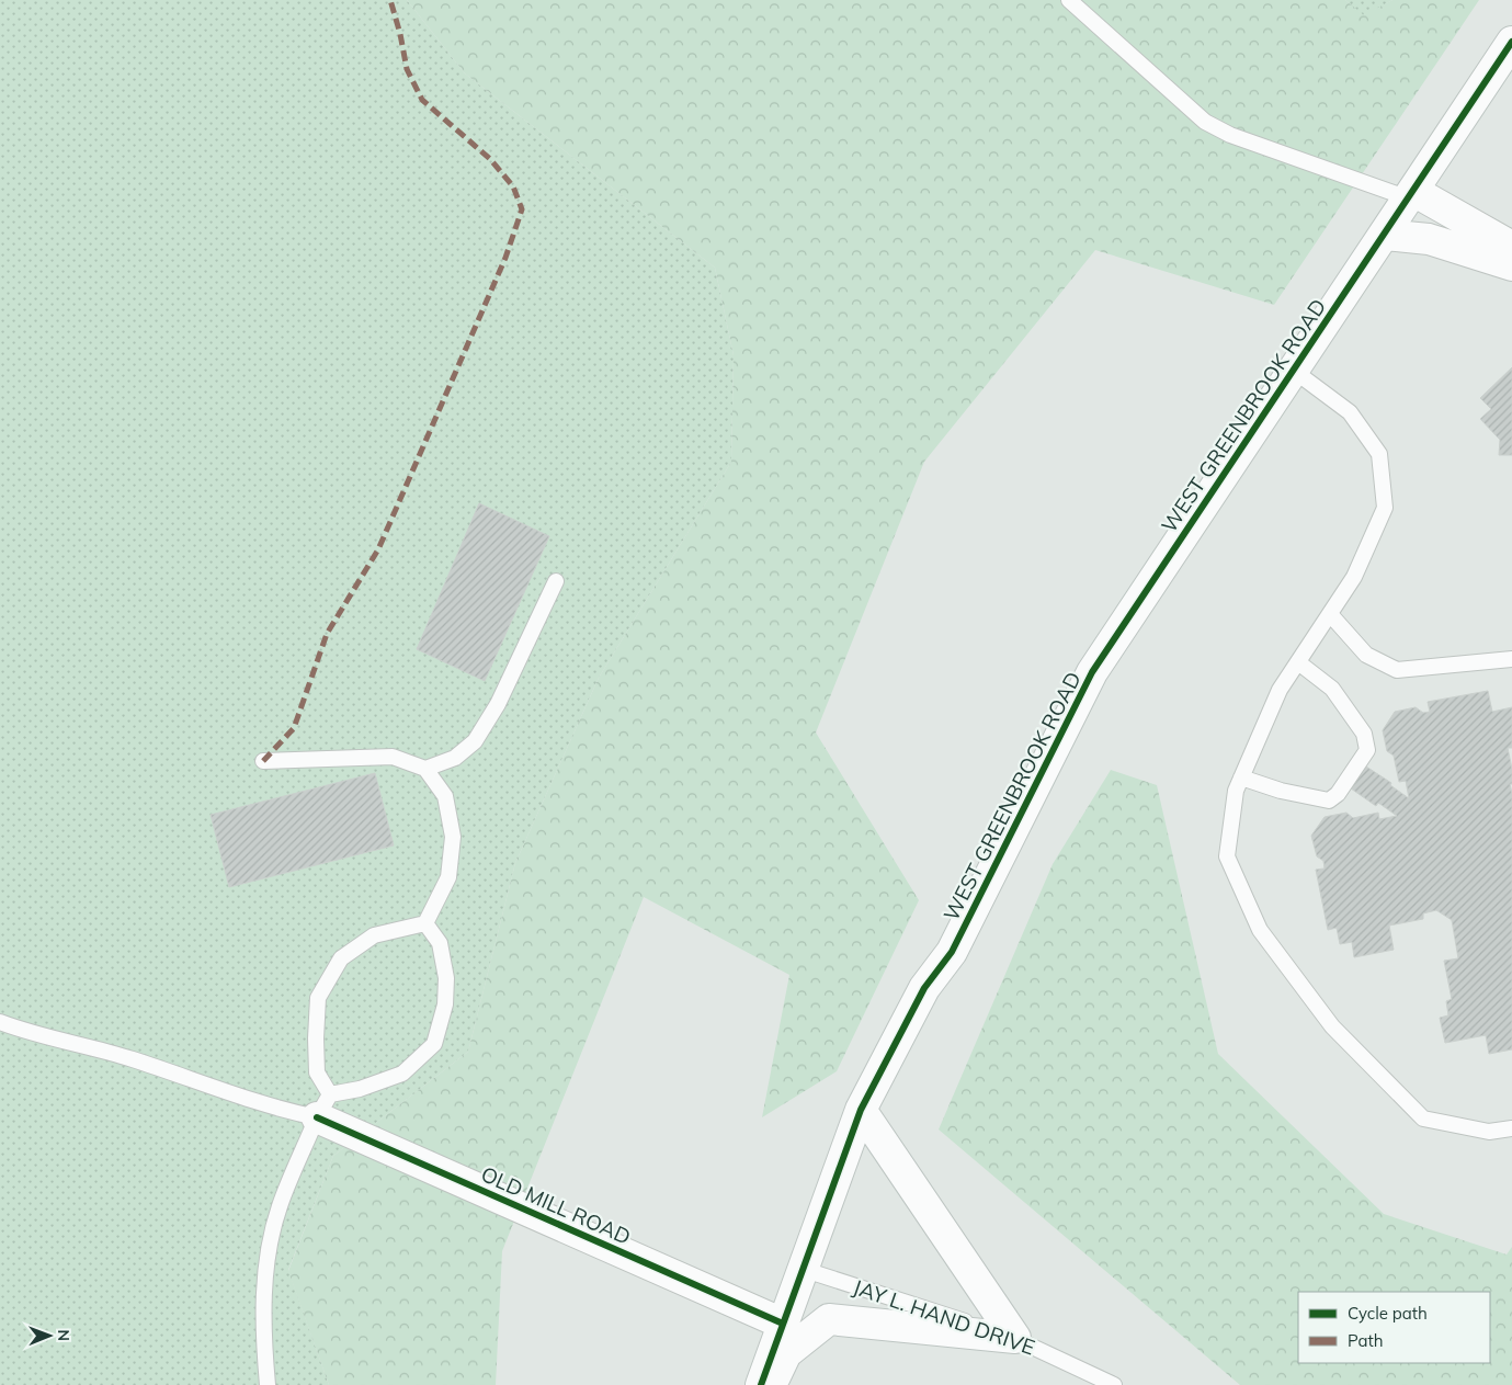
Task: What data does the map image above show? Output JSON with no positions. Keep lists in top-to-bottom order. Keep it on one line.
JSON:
{"streets":{"street":["WEST GREENBROOK ROAD","OLD MILL ROAD"],"lane":["JAY L. HAND DRIVE"]},"crossings":[["WEST GREENBROOK ROAD","OLD MILL ROAD"],["WEST GREENBROOK ROAD","JAY L. HAND DRIVE"]],"legend":["Cycle path","Path"],"north":"right"}
